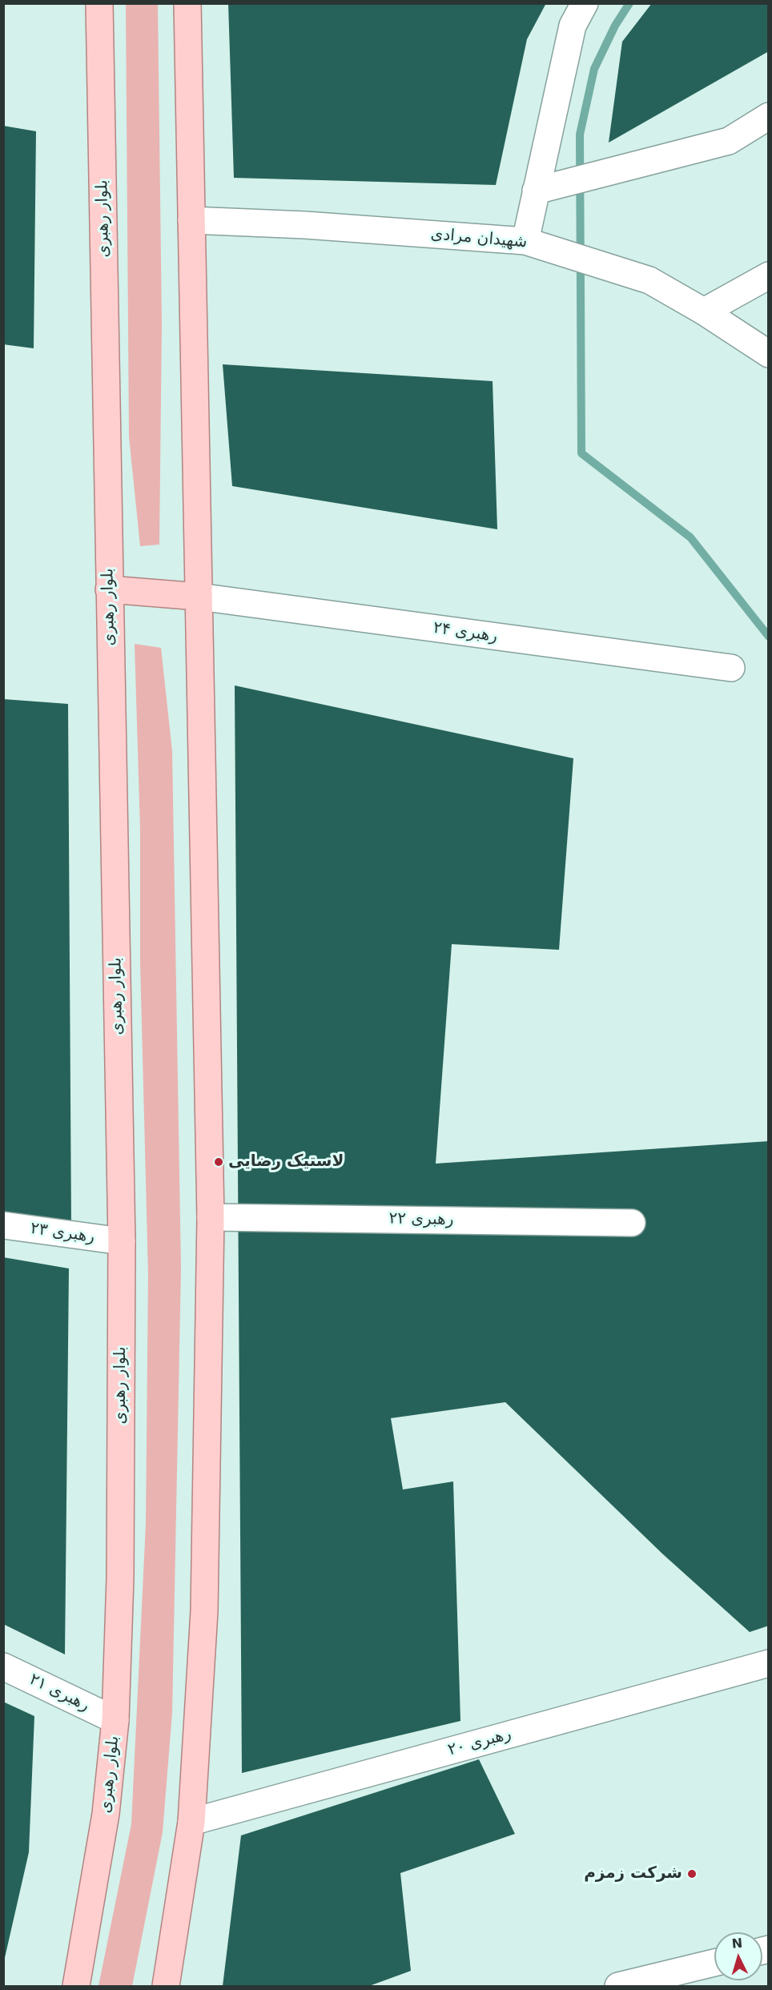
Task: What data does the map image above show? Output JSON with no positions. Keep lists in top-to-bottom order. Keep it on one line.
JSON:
{"streets":{"main road":["بلوار رهبری"],"street":["شهیدان مرادی","رهبری ۲۴","رهبری ۲۲","رهبری ۲۳","رهبری ۲۱","رهبری ۲۰"]},"crossings":[["بلوار رهبری","رهبری ۲۳"],["بلوار رهبری","رهبری ۲۱"]],"places":["لاستیک رضایی","شرکت زمزم"],"north":"top"}
